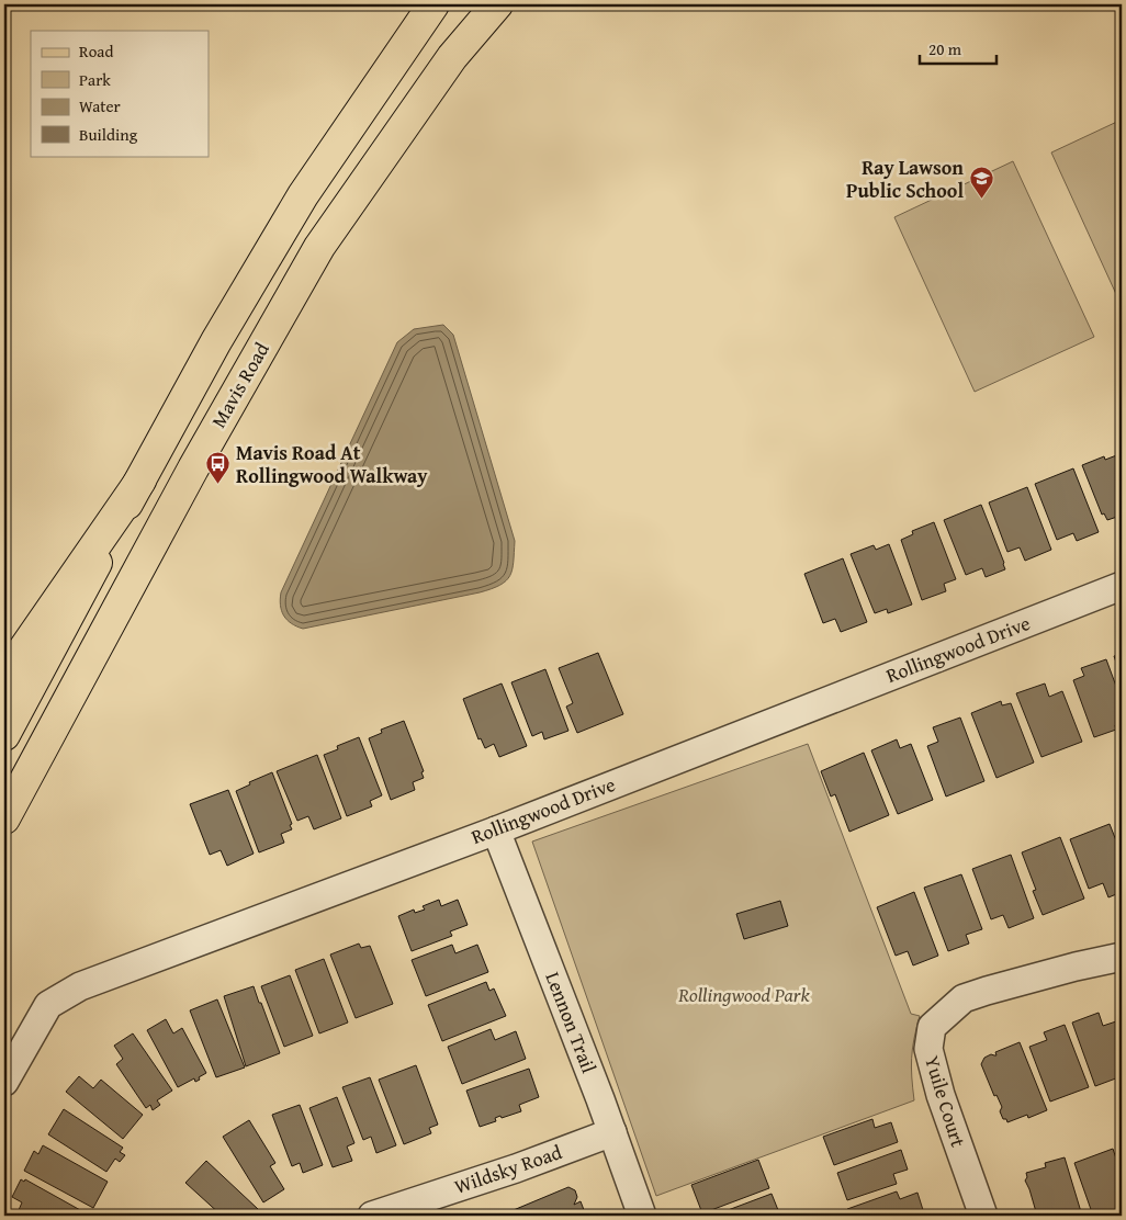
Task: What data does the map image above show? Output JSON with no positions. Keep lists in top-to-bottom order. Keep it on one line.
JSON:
{"streets":{"main road":["Mavis Road"],"street":["Rollingwood Drive","Lennon Trail","Yuile Court","Wildsky Road"]},"crossings":[["Rollingwood Drive","Lennon Trail"],["Lennon Trail","Wildsky Road"]],"parks":["Rollingwood Park"],"places":{"school or university":["Ray Lawson Public School"],"bus stop":["Mavis Road At Rollingwood Walkway"]},"legend":["Road","Park","Water","Building"],"scale_bar":"20 m"}
